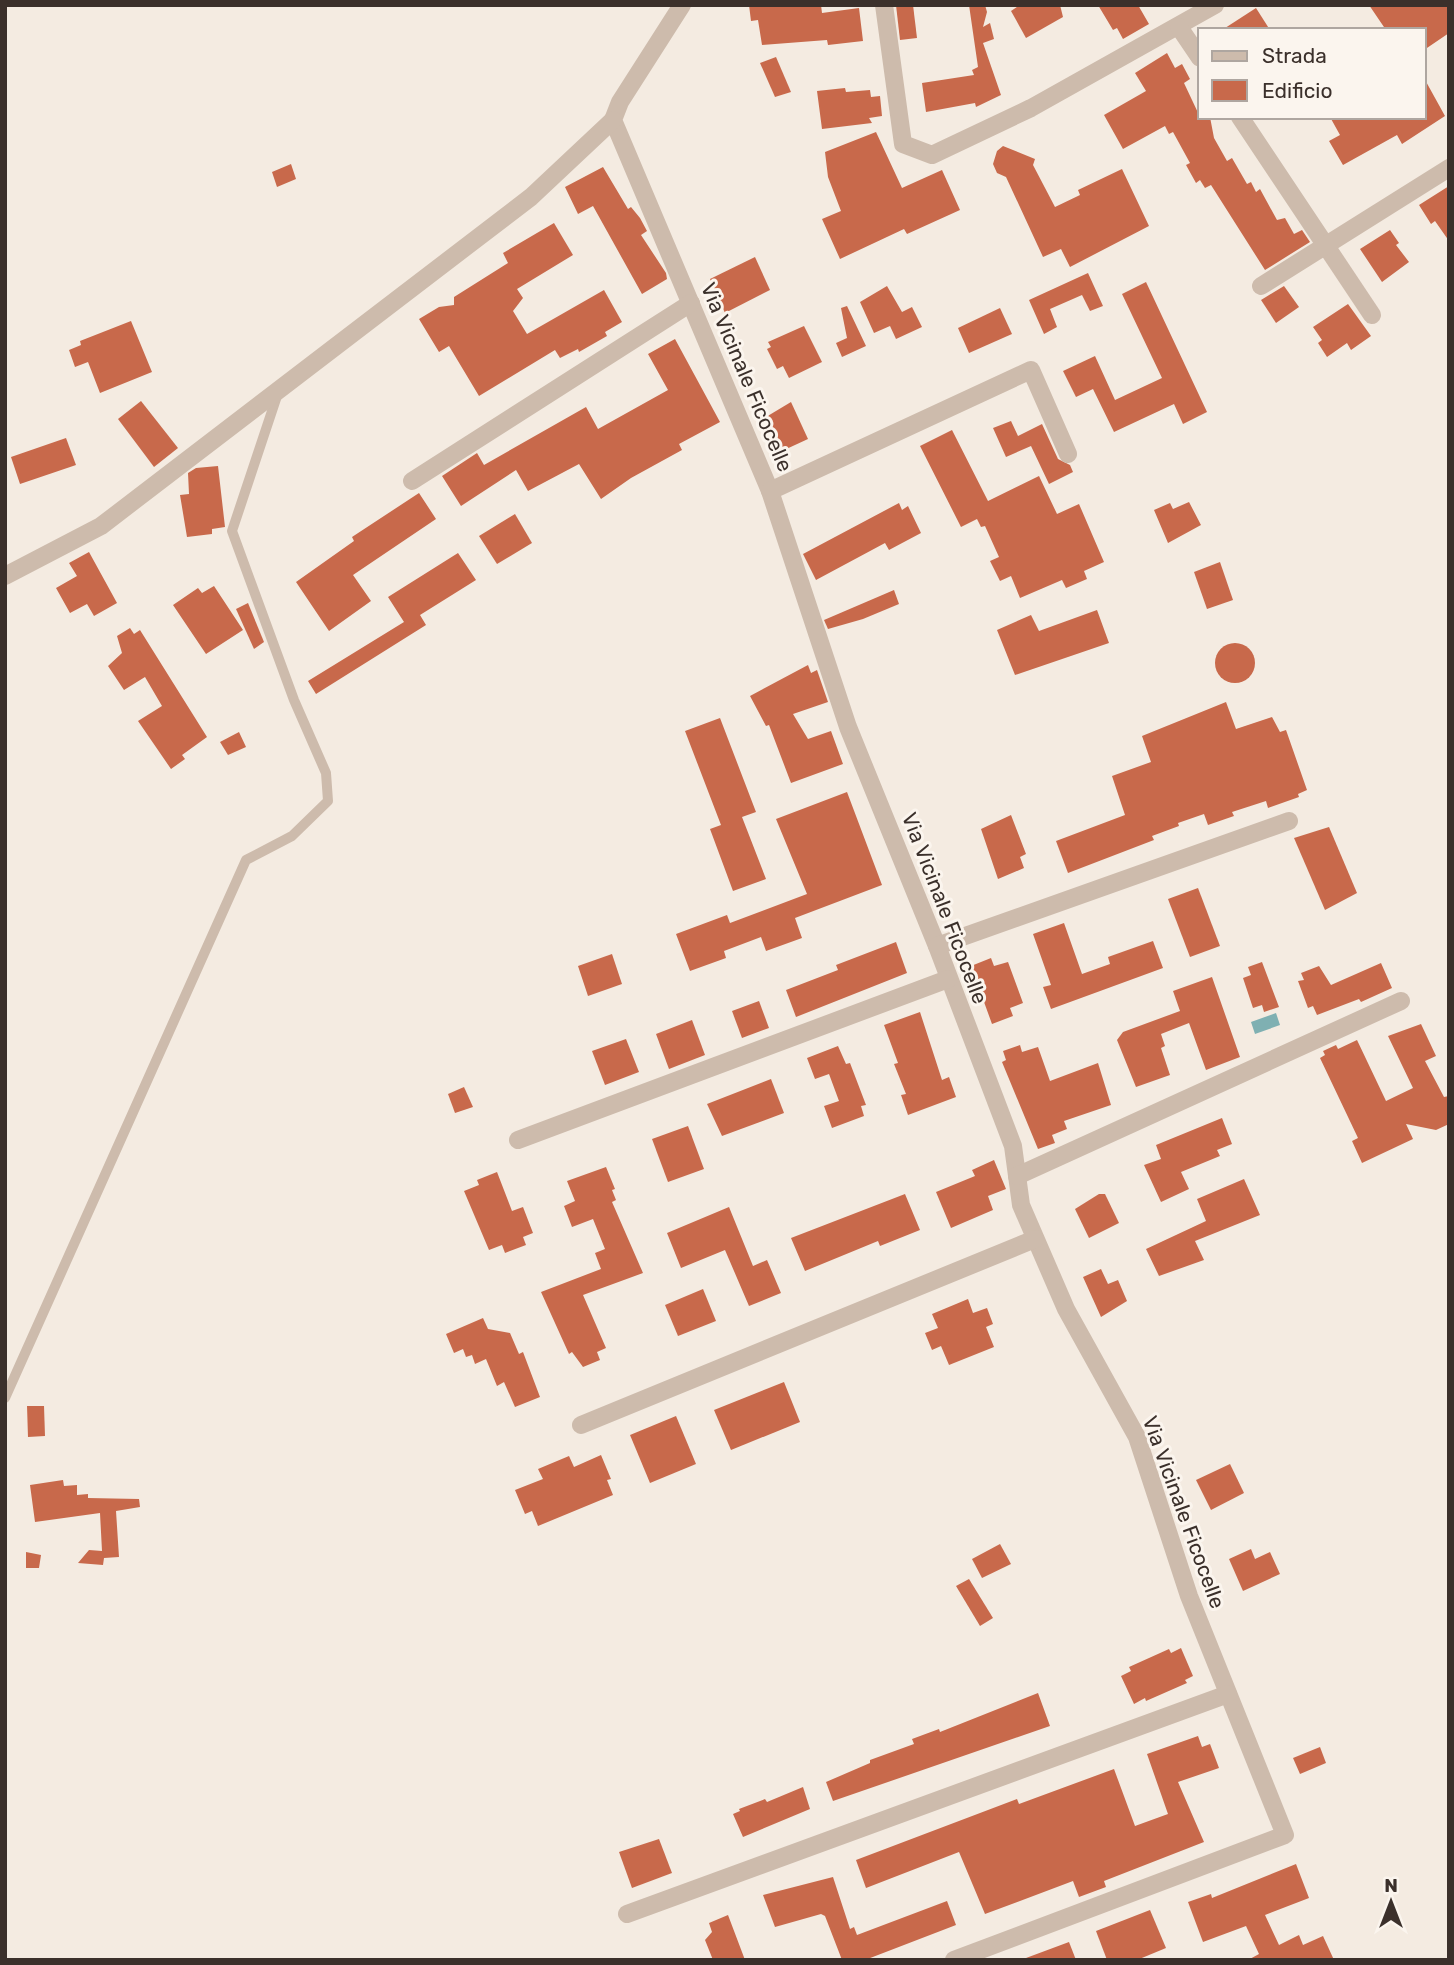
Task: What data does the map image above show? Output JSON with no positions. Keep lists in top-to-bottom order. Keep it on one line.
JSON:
{"streets":{"street":["Via Vicinale Ficocelle"]},"legend":["Strada","Edificio"],"north":"top"}
